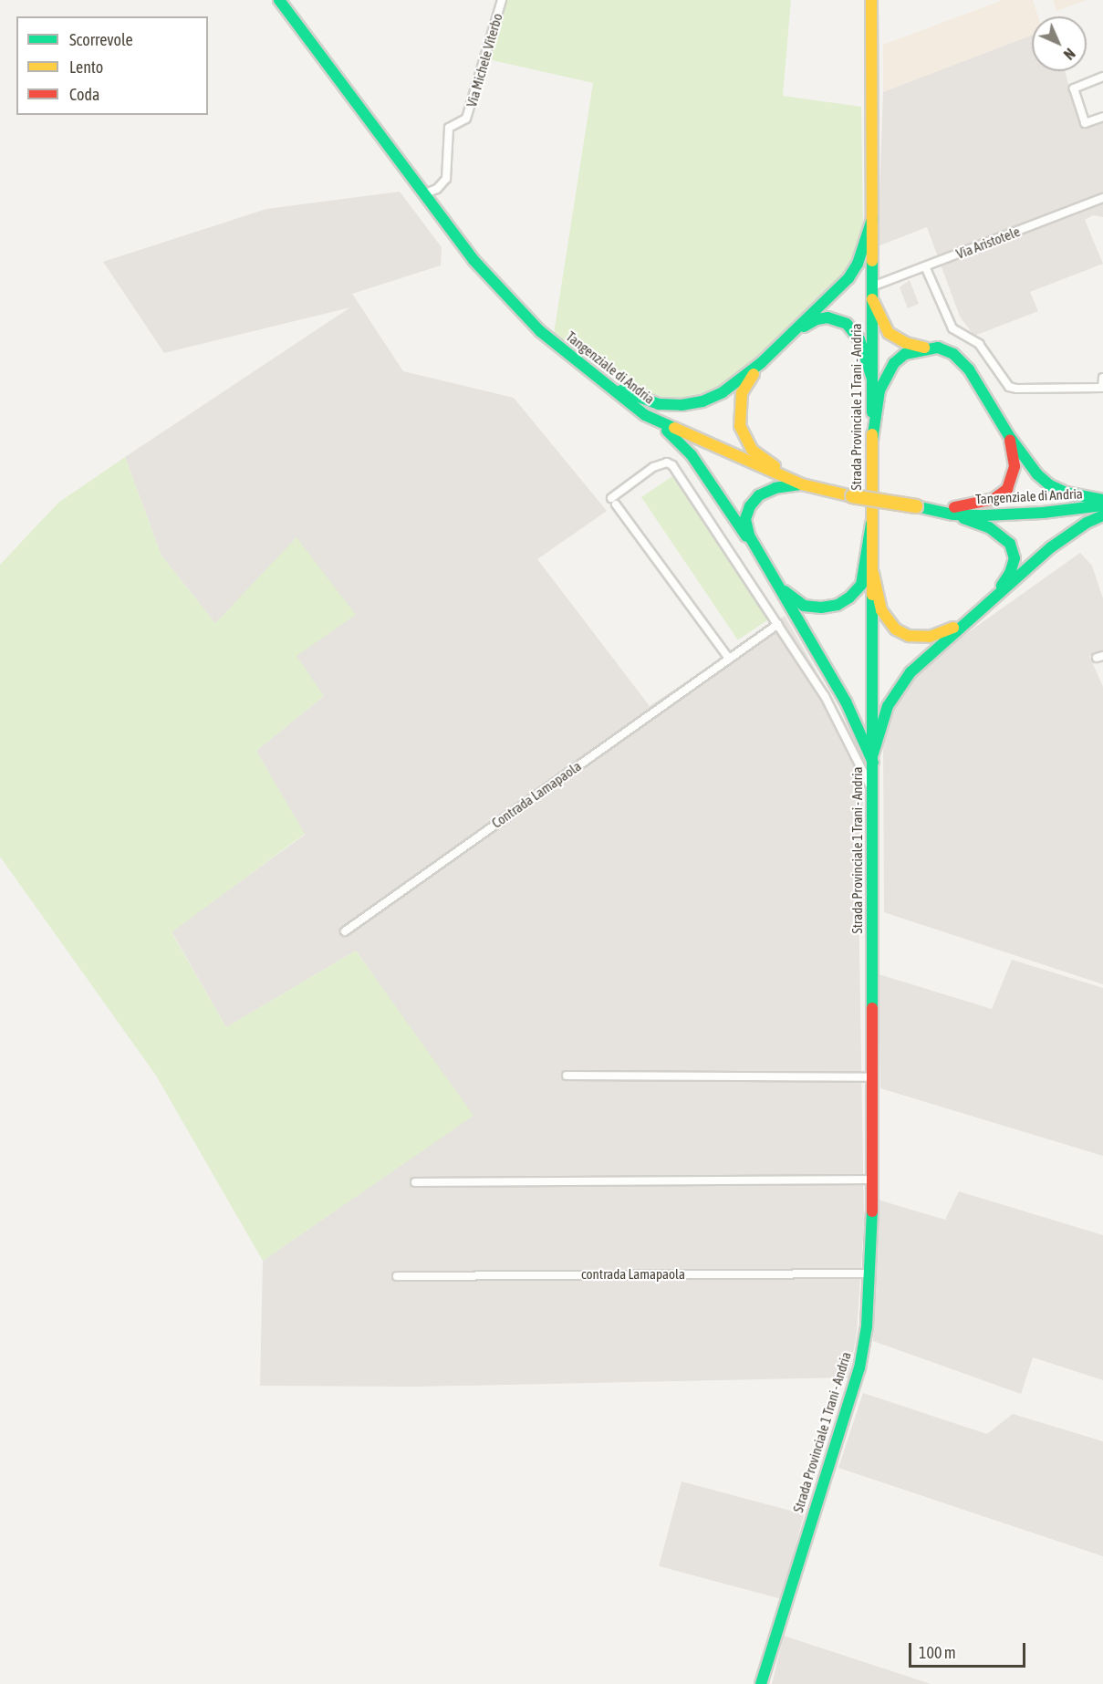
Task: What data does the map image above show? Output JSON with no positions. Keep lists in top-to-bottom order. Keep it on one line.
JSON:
{"streets":{"main road":["Tangenziale di Andria","Strada Provinciale 1 Trani - Andria"],"street":["Via Michele Viterbo","Via Aristotele","Contrada Lamapaola","contrada Lamapaola"]},"crossings":[["Via Michele Viterbo","Tangenziale di Andria"],["Via Aristotele","Strada Provinciale 1 Trani - Andria"],["Strada Provinciale 1 Trani - Andria","contrada Lamapaola"]],"legend":["Scorrevole","Lento","Coda"],"scale_bar":"100 m","north":"bottom right"}
